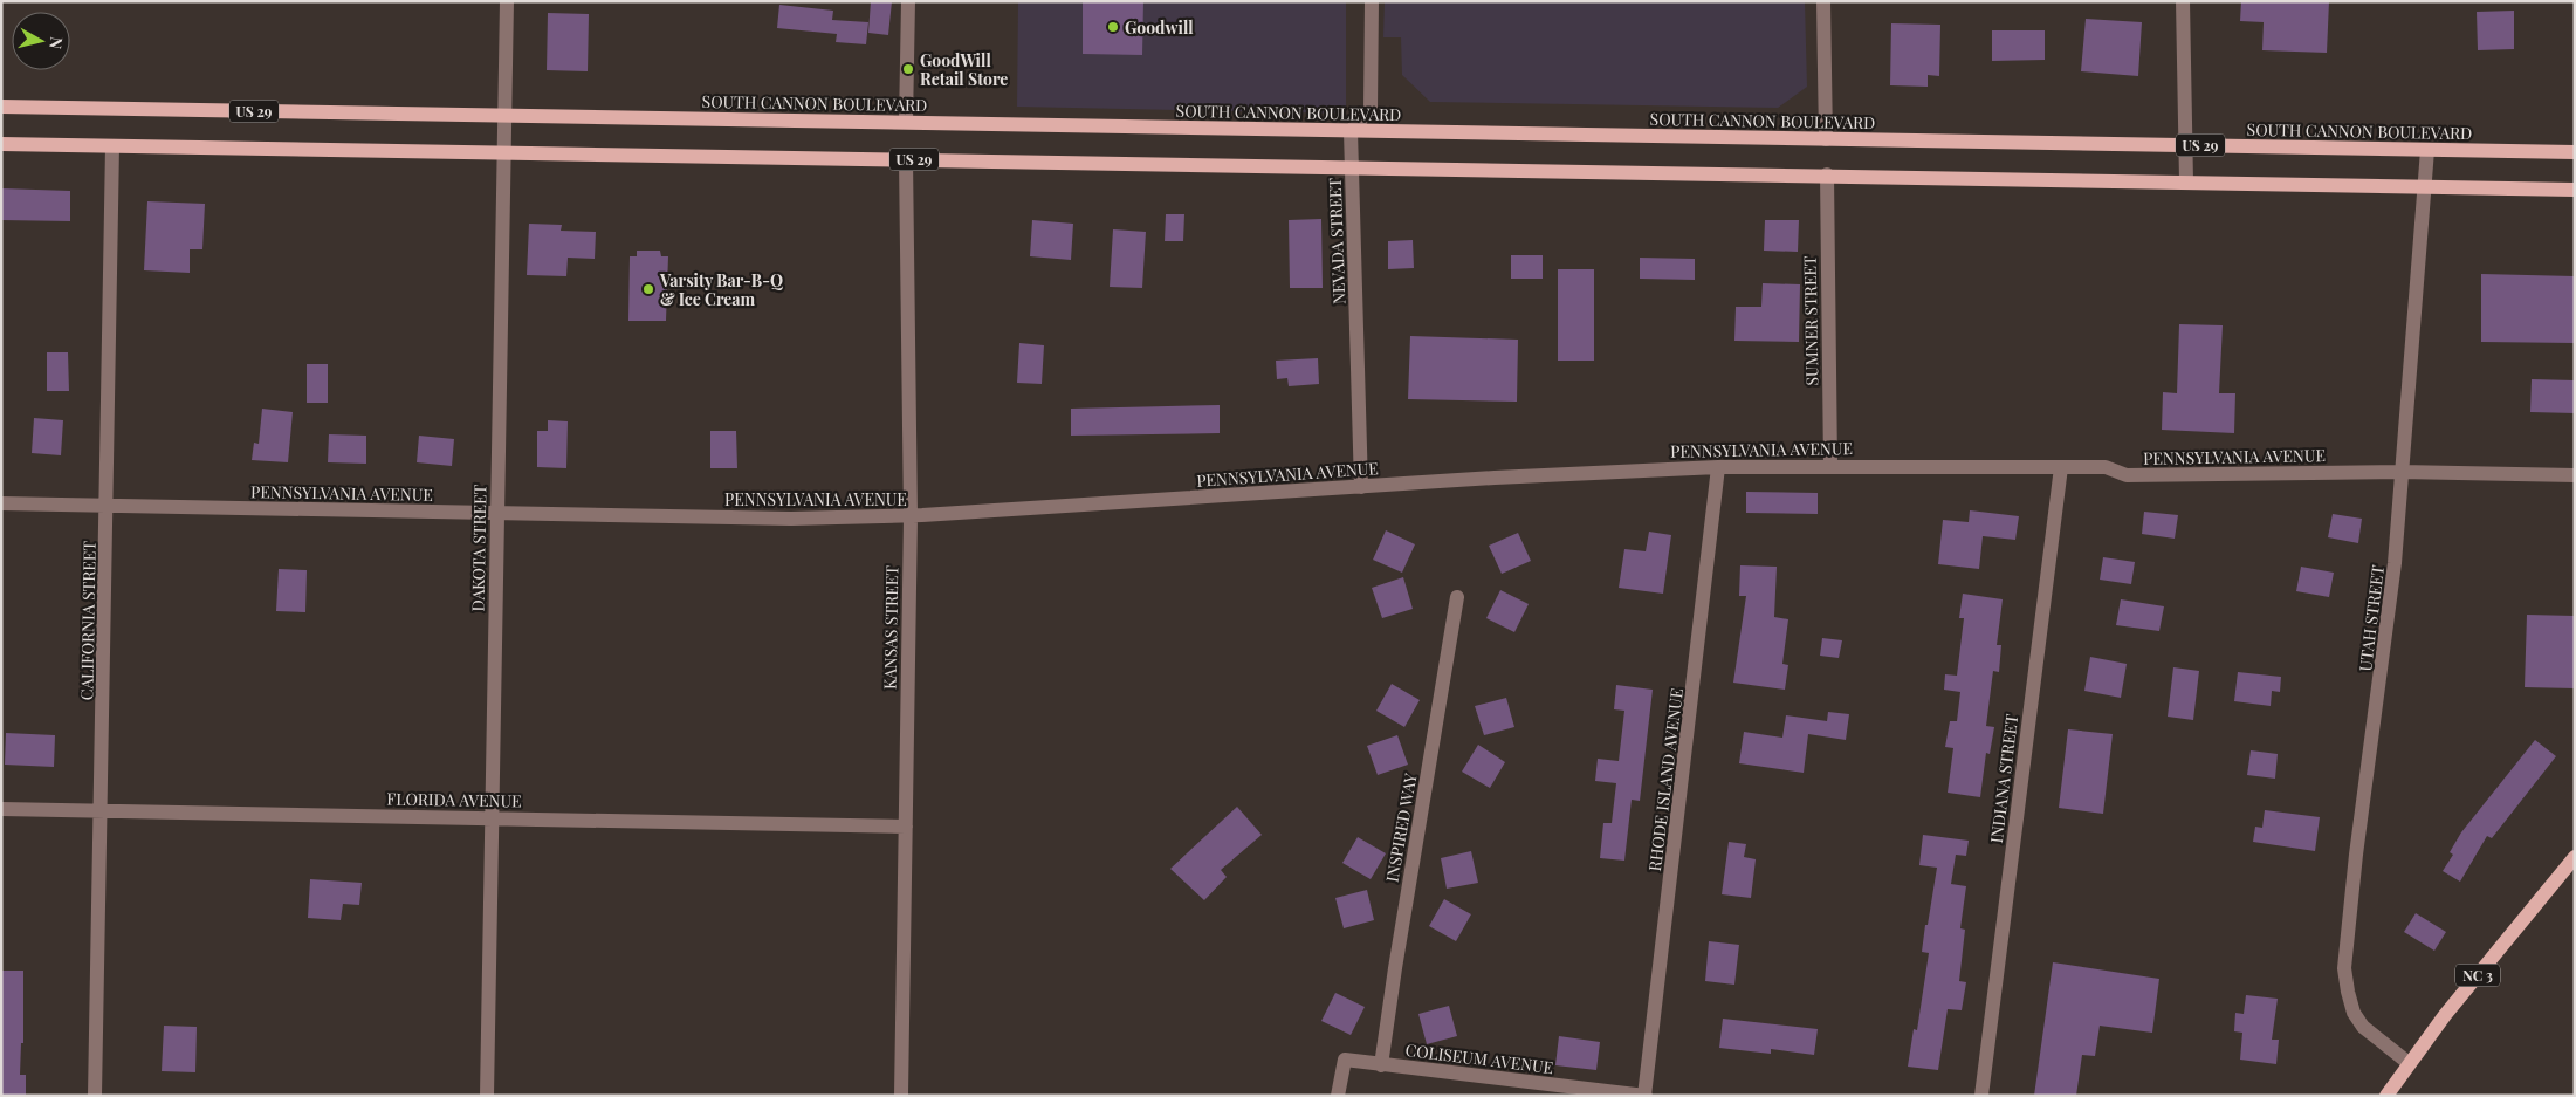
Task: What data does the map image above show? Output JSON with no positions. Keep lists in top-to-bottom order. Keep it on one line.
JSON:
{"streets":{"main road":["SOUTH CANNON BOULEVARD","US 29","NC 3"],"street":["NEVADA STREET","SUMNER STREET","PENNSYLVANIA AVENUE","DAKOTA STREET","UTAH STREET","CALIFORNIA STREET","KANSAS STREET","INDIANA STREET","RHODE ISLAND AVENUE","FLORIDA AVENUE","INSPIRED WAY","COLISEUM AVENUE"]},"crossings":[["SOUTH CANNON BOULEVARD","NEVADA STREET"],["SOUTH CANNON BOULEVARD","DAKOTA STREET"],["SOUTH CANNON BOULEVARD","UTAH STREET"],["US 29","NEVADA STREET"],["US 29","SUMNER STREET"],["US 29","DAKOTA STREET"],["US 29","UTAH STREET"],["US 29","CALIFORNIA STREET"],["US 29","KANSAS STREET"],["NEVADA STREET","PENNSYLVANIA AVENUE"],["SUMNER STREET","PENNSYLVANIA AVENUE"],["PENNSYLVANIA AVENUE","DAKOTA STREET"],["PENNSYLVANIA AVENUE","UTAH STREET"],["PENNSYLVANIA AVENUE","CALIFORNIA STREET"],["PENNSYLVANIA AVENUE","KANSAS STREET"],["PENNSYLVANIA AVENUE","INDIANA STREET"],["PENNSYLVANIA AVENUE","RHODE ISLAND AVENUE"],["DAKOTA STREET","FLORIDA AVENUE"],["UTAH STREET","NC 3"],["CALIFORNIA STREET","FLORIDA AVENUE"],["KANSAS STREET","FLORIDA AVENUE"],["RHODE ISLAND AVENUE","COLISEUM AVENUE"],["INSPIRED WAY","COLISEUM AVENUE"]],"places":["Goodwill","GoodWill Retail Store","Varsity Bar-B-Q & Ice Cream"],"north":"right"}
